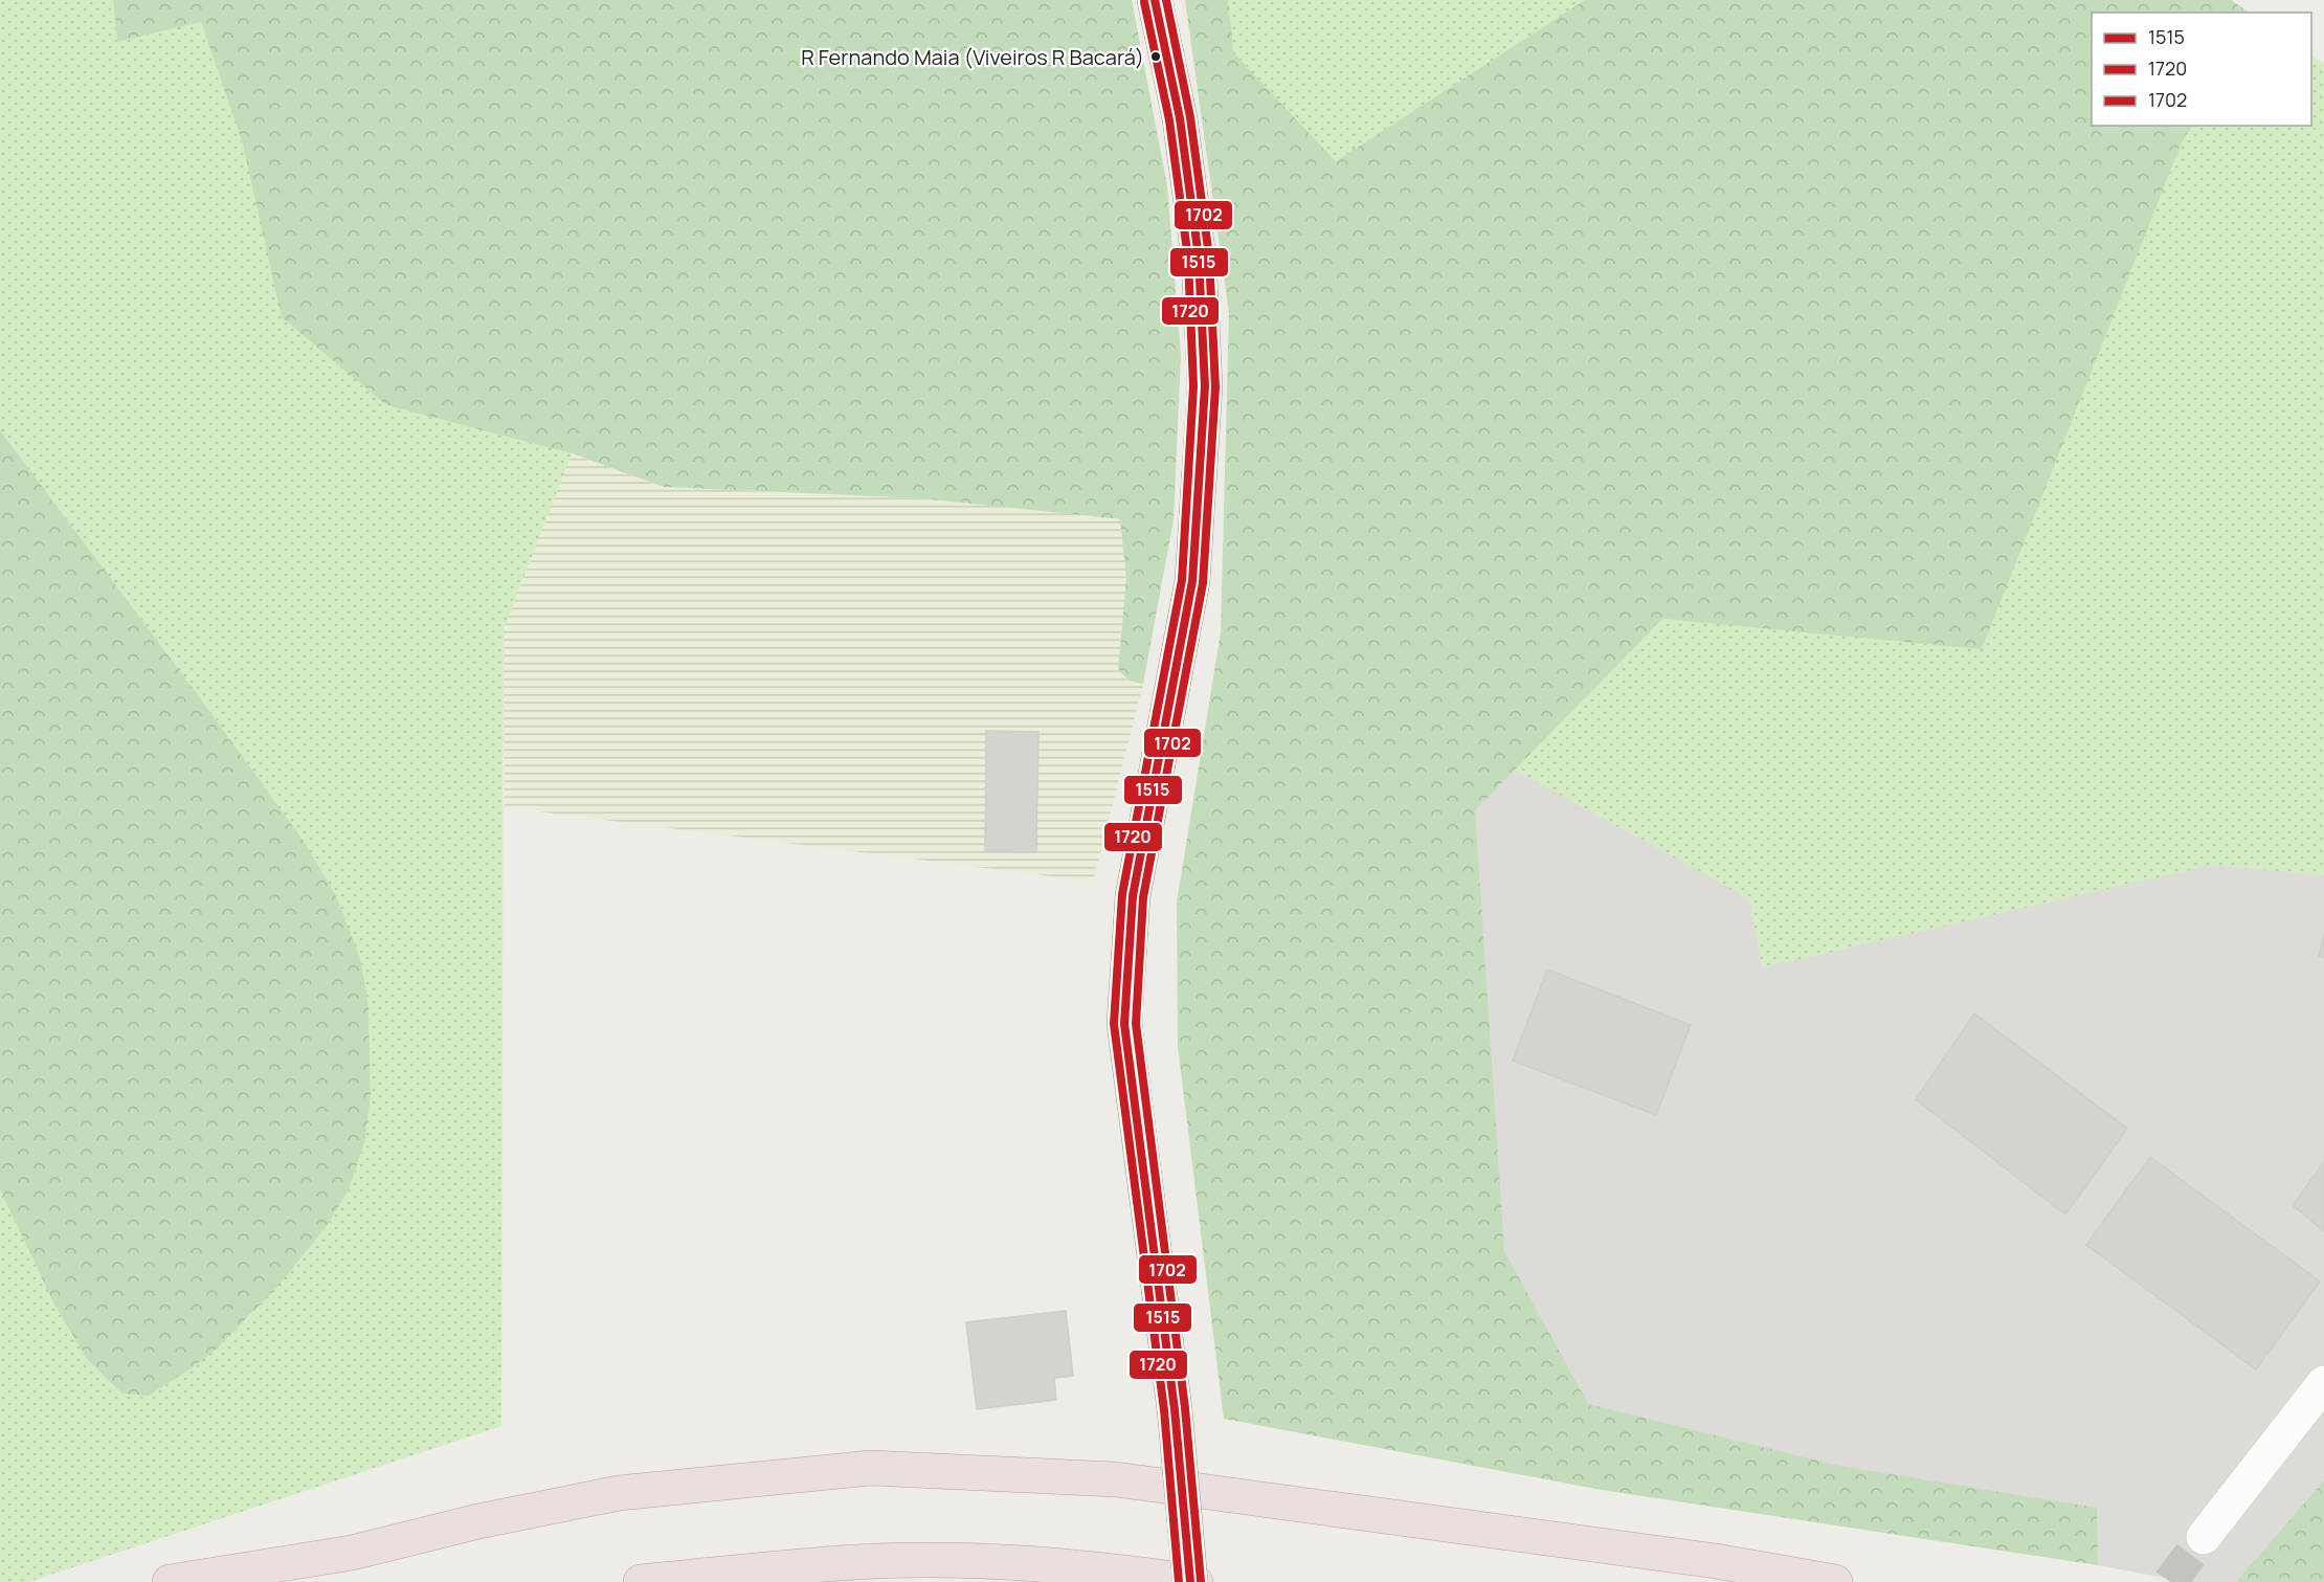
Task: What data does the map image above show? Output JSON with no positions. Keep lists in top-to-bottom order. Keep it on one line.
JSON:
{"places":["R Fernando Maia (Viveiros R Bacará)"],"lines":["transit line 1515","transit line 1702","transit line 1720"],"legend":["1515","1720","1702"]}
